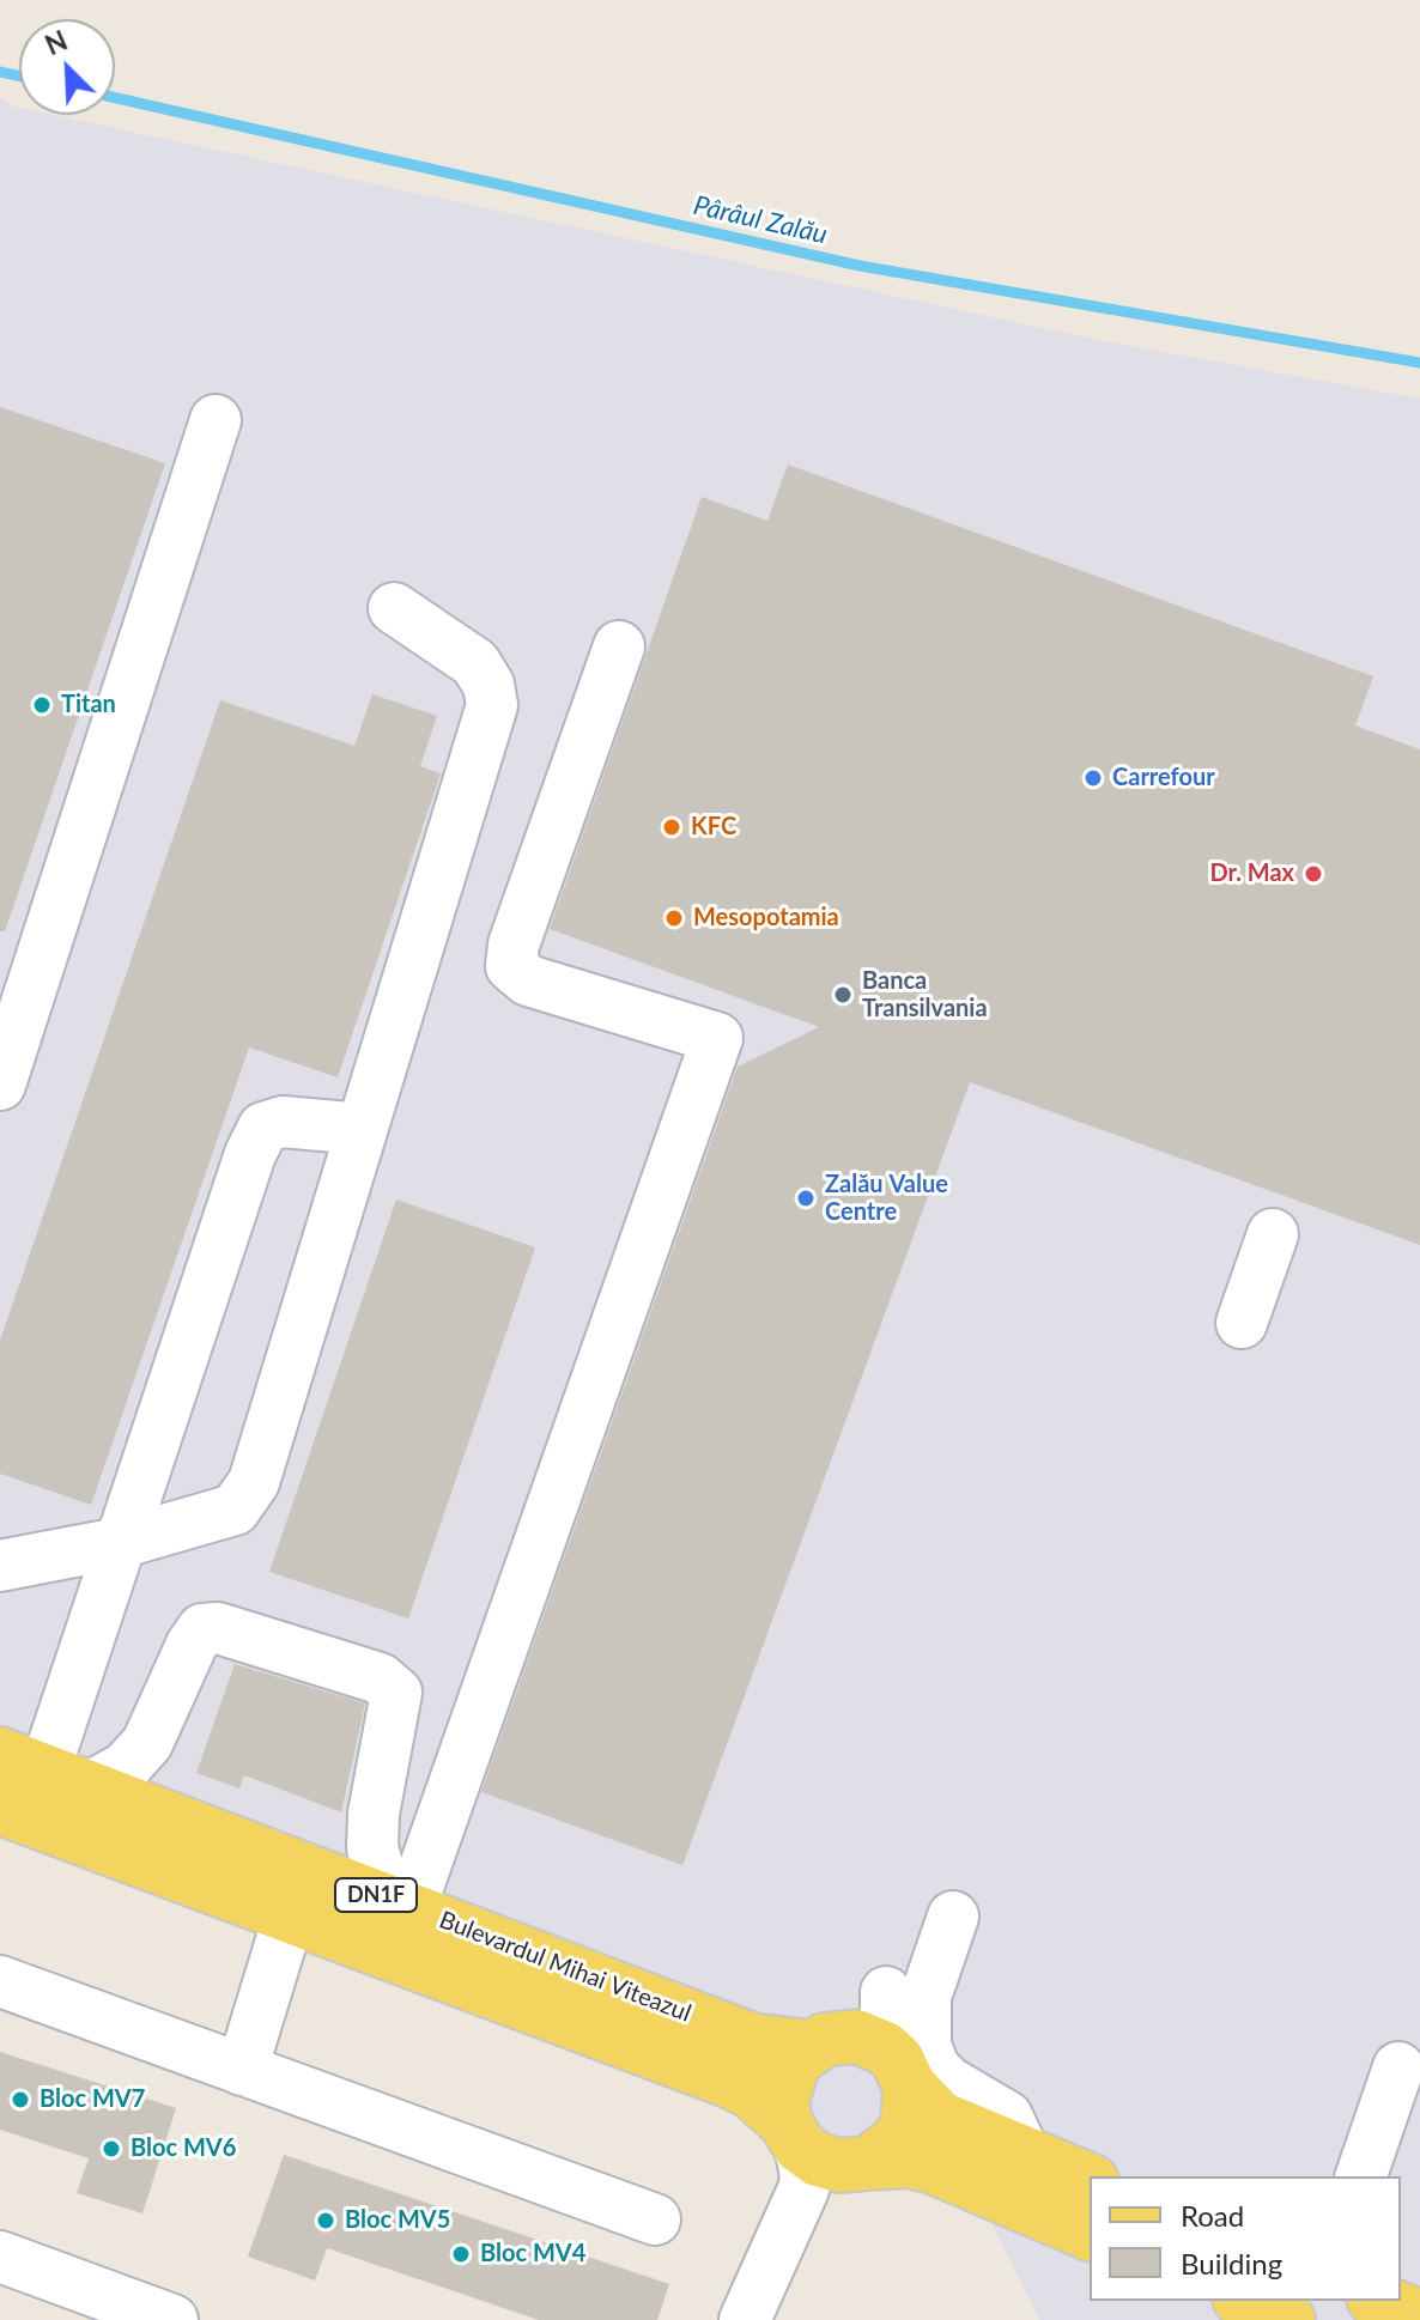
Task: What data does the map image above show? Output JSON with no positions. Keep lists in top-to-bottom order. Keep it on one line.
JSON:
{"streets":{"main road":["DN1F","Bulevardul Mihai Viteazul"]},"water":["Pârâul Zalău"],"places":["Titan","Carrefour","KFC","Dr. Max","Mesopotamia","Banca Transilvania","Zalău Value Centre","Bloc MV7","Bloc MV6","Bloc MV5","Bloc MV4"],"legend":["Road","Building"],"north":"top left"}
